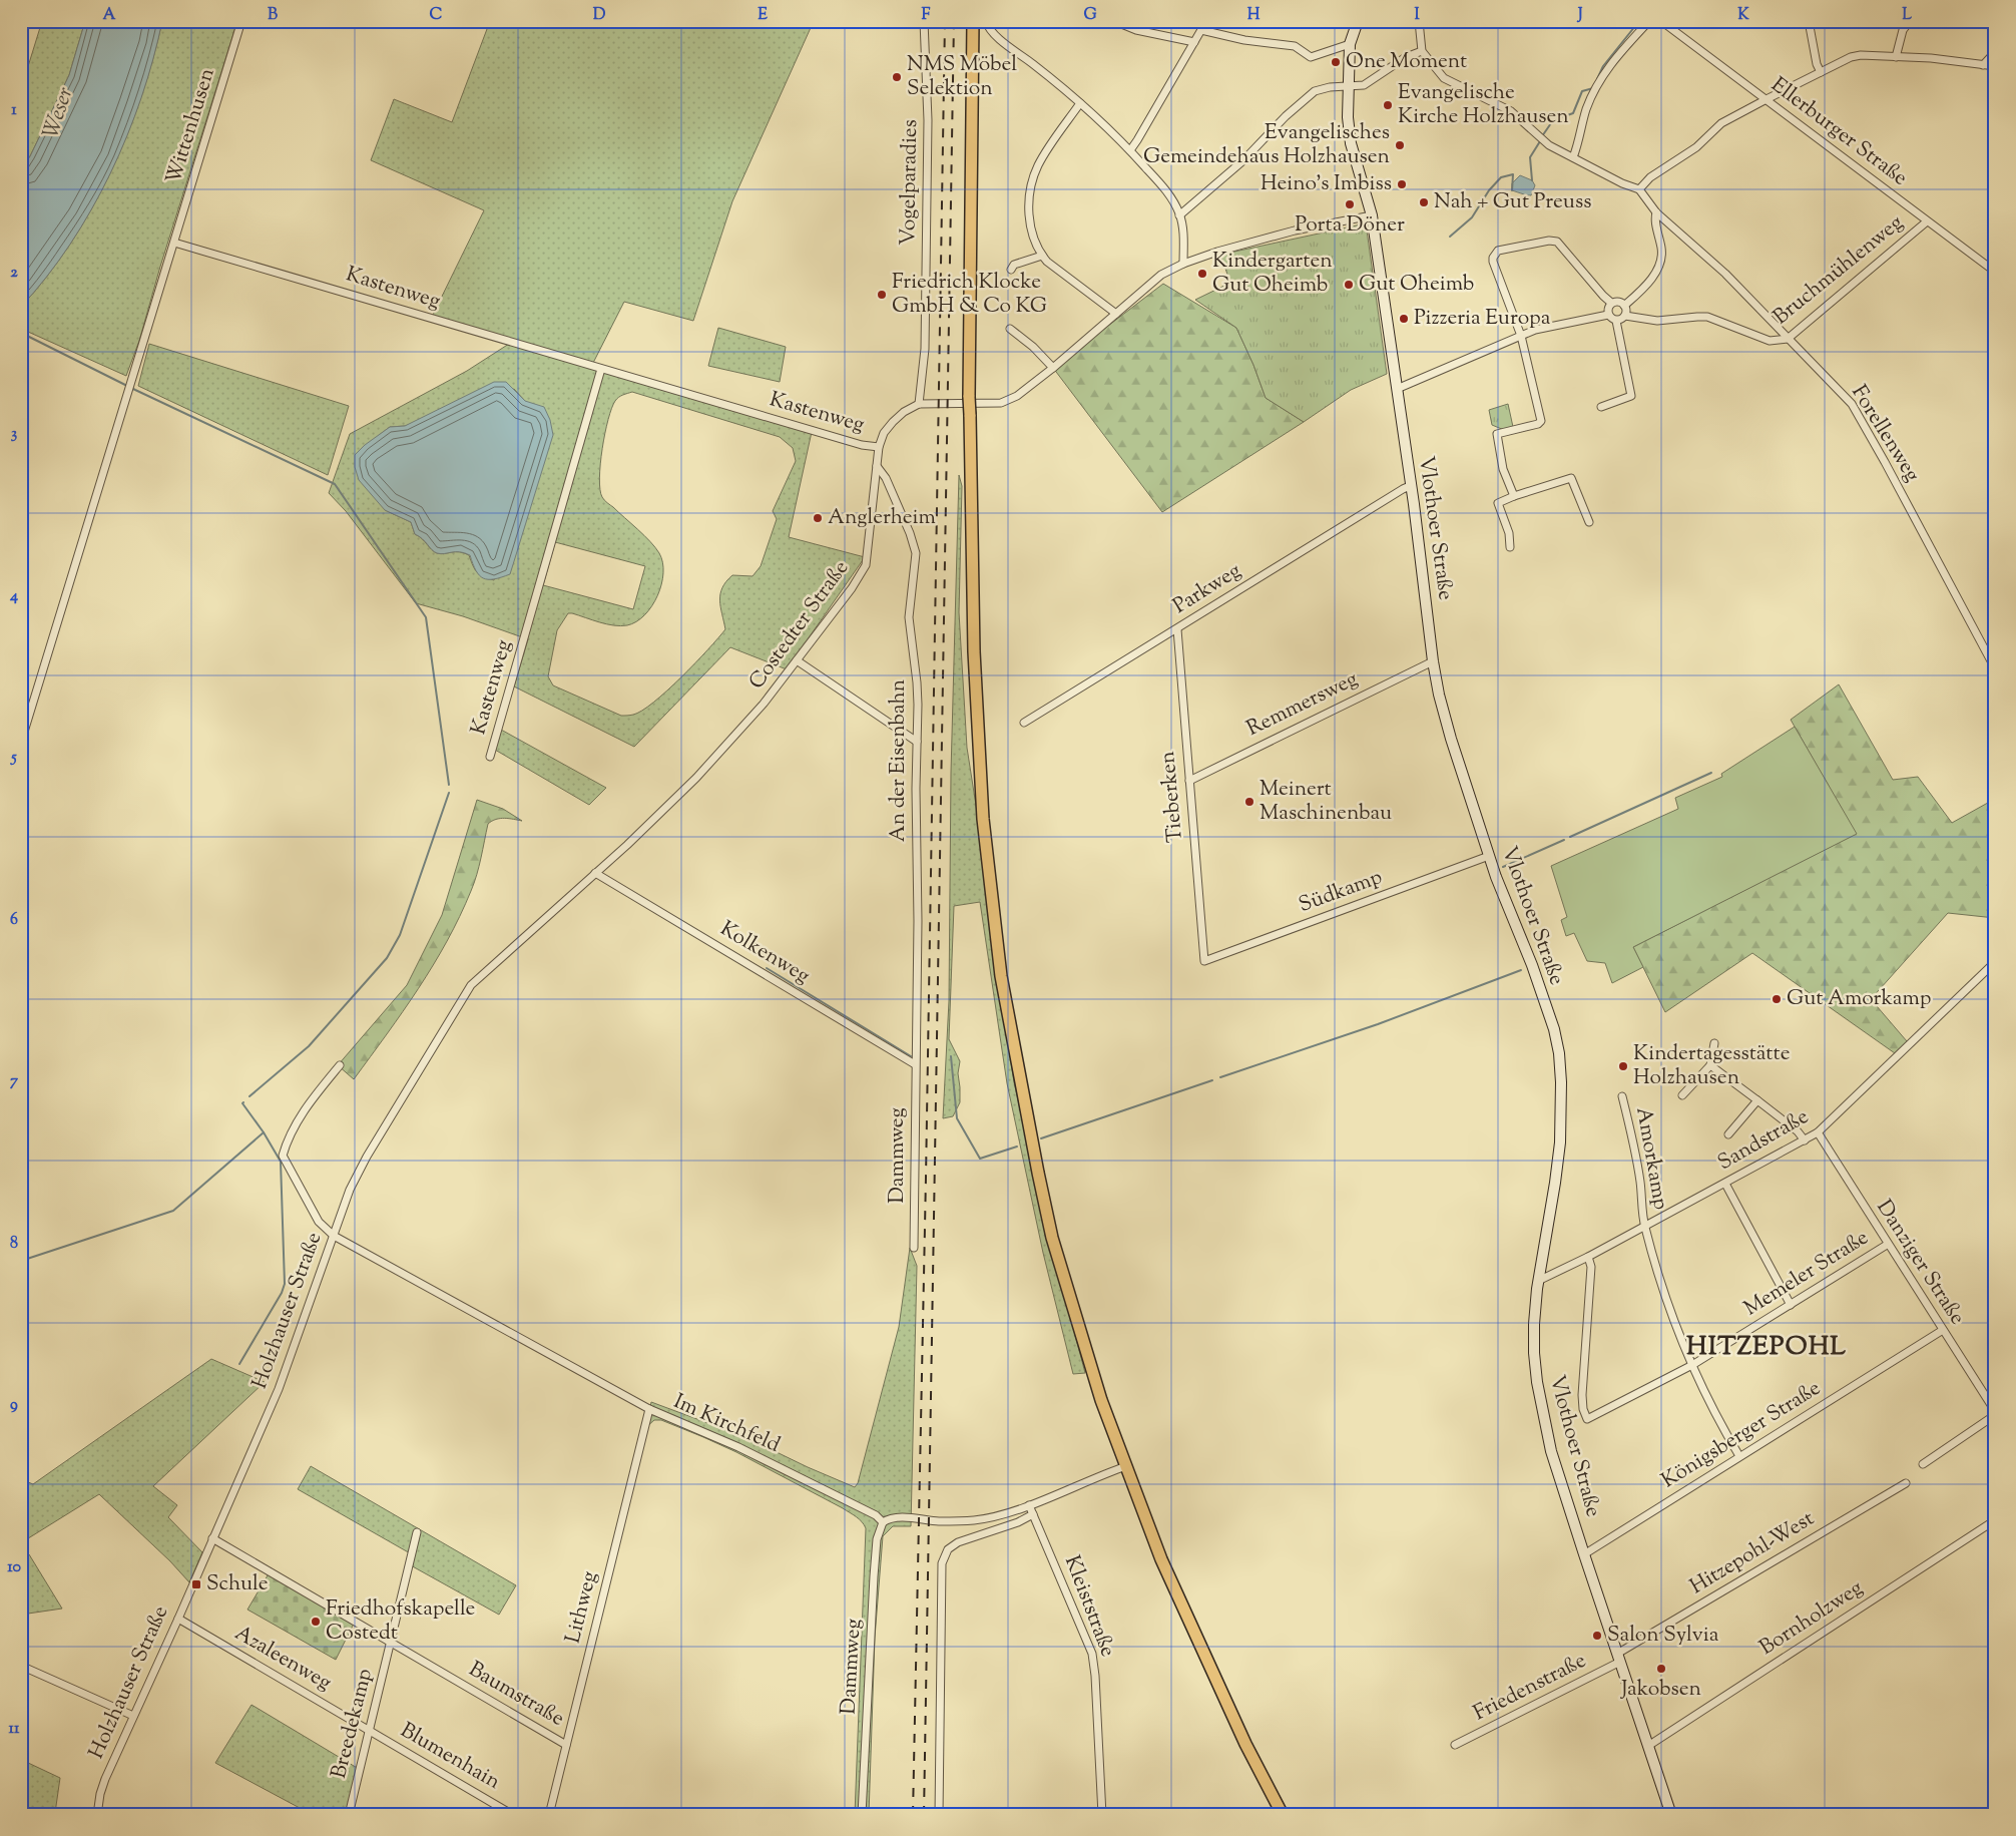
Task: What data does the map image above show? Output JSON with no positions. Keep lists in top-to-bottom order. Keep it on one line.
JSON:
{"streets":{"street":["Wittenhusen","Ellerburger Straße","Vogelparadies","Bruchmühlenweg","Kastenweg","Forellenweg","Vlothoer Straße","Parkweg","Costedter Straße","Remmersweg","An der Eisenbahn","Tieberken","Südkamp","Kolkenweg","Sandstraße","Dammweg","Amorkamp","Danziger Straße","Memeler Straße","Holzhauser Straße","Im Kirchfeld","Königsberger Straße","Hitzepohl-West","Kleiststraße","Lithweg","Bornholzweg","Azaleenweg","Friedenstraße","Baumstraße","Breedekamp","Blumenhain"]},"crossings":[["Wittenhusen","Kastenweg"],["Ellerburger Straße","Bruchmühlenweg"],["Vogelparadies","Costedter Straße"],["Bruchmühlenweg","Forellenweg"],["Kastenweg","Costedter Straße"],["Vlothoer Straße","Parkweg"],["Vlothoer Straße","Remmersweg"],["Vlothoer Straße","Südkamp"],["Vlothoer Straße","Sandstraße"],["Vlothoer Straße","Königsberger Straße"],["Vlothoer Straße","Hitzepohl-West"],["Vlothoer Straße","Bornholzweg"],["Vlothoer Straße","Friedenstraße"],["Parkweg","Tieberken"],["Costedter Straße","An der Eisenbahn"],["Costedter Straße","Kolkenweg"],["Costedter Straße","Holzhauser Straße"],["Remmersweg","Tieberken"],["An der Eisenbahn","Kolkenweg"],["An der Eisenbahn","Dammweg"],["Tieberken","Südkamp"],["Kolkenweg","Dammweg"],["Kolkenweg","Holzhauser Straße"],["Sandstraße","Amorkamp"],["Sandstraße","Danziger Straße"],["Sandstraße","Memeler Straße"],["Dammweg","Im Kirchfeld"],["Amorkamp","Memeler Straße"],["Amorkamp","Königsberger Straße"],["Danziger Straße","Memeler Straße"],["Danziger Straße","Königsberger Straße"],["Holzhauser Straße","Im Kirchfeld"],["Holzhauser Straße","Azaleenweg"],["Holzhauser Straße","Baumstraße"],["Im Kirchfeld","Lithweg"],["Hitzepohl-West","Friedenstraße"],["Lithweg","Baumstraße"],["Azaleenweg","Breedekamp"],["Azaleenweg","Blumenhain"],["Baumstraße","Breedekamp"],["Breedekamp","Blumenhain"]],"districts":["HITZEPOHL"],"water":["Weser"],"places":{"other":["One Moment","NMS Möbel Selektion","Evangelische Kirche Holzhausen","Evangelisches Gemeindehaus Holzhausen","Heino's Imbiss","Nah + Gut Preuss","Porta Döner","Kindergarten Gut Oheimb","Gut Oheimb","Friedrich Klocke GmbH & Co KG","Pizzeria Europa","Anglerheim","Meinert Maschinenbau","Gut Amorkamp","Kindertagesstätte Holzhausen","Friedhofskapelle Costedt","Salon Sylvia","Jakobsen"],"transit":["Schule"]},"grid":{"columns":["A","B","C","D","E","F","G","H","I","J","K","L"],"rows":["1","2","3","4","5","6","7","8","9","10","11"]}}
